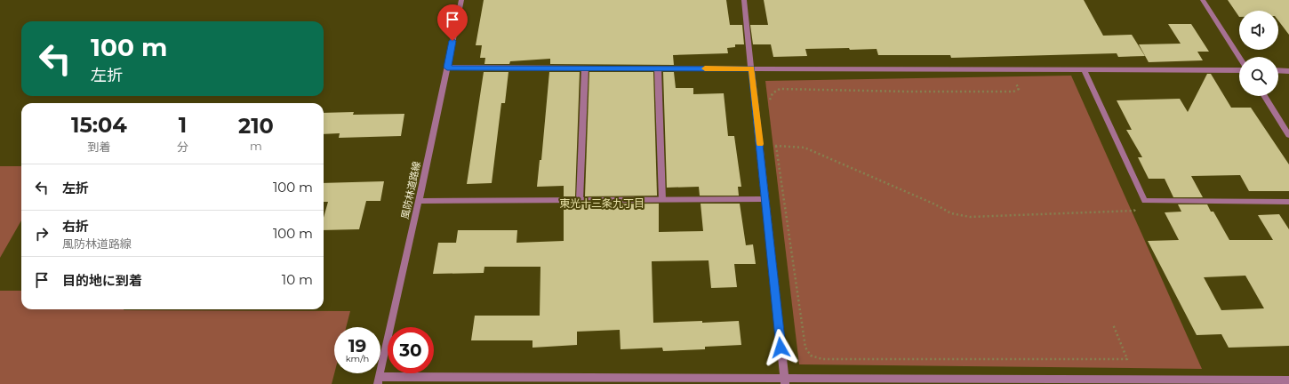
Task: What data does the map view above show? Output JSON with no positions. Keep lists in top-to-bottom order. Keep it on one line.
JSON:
{"streets":{"street":["風防林道路線"]},"districts":["東光十三条九丁目"],"page":{"turn":["100 m","左折"],"eta":["15:04","到着","1","分","210","m"],"list":[{"name":"左折","value":"100 m"},{"name":"右折","note":"風防林道路線","value":"100 m"},{"name":"目的地に到着","value":"10 m"}],"speed":"19 km/h","limit":"30"}}
